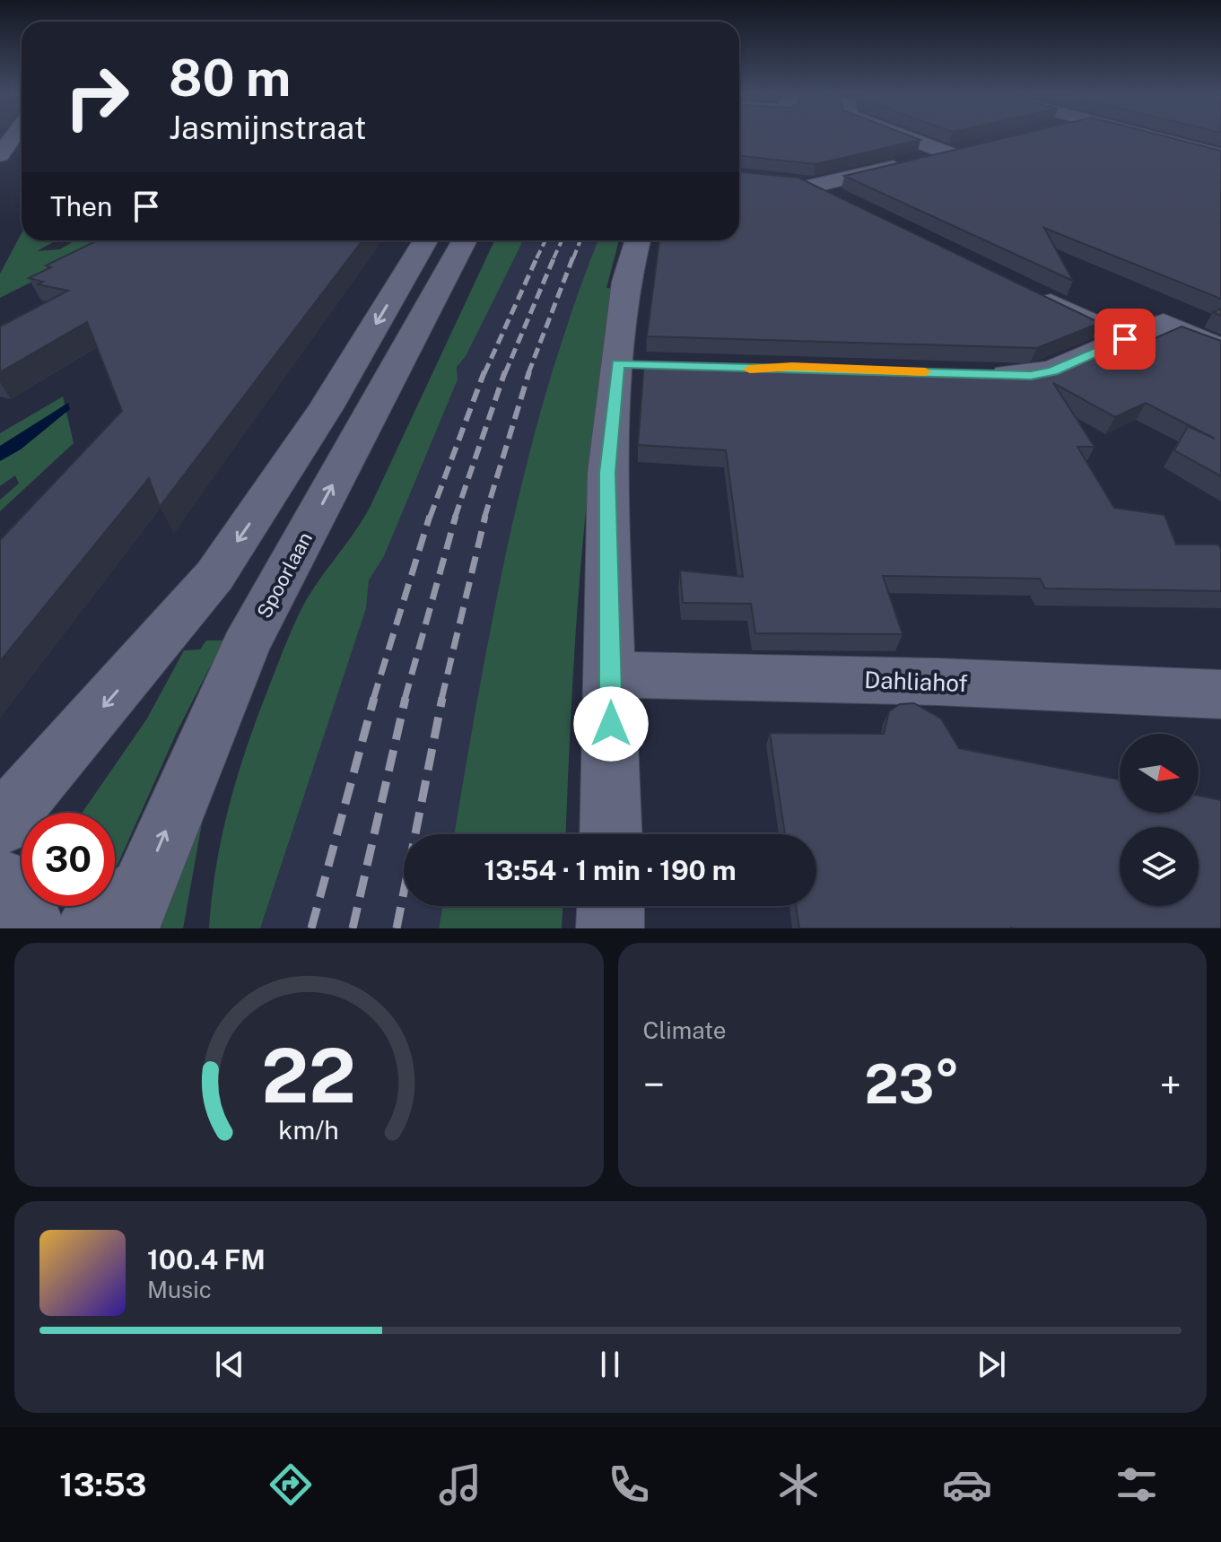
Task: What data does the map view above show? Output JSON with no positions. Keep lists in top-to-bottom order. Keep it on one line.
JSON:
{"streets":{"street":["Spoorlaan","Dahliahof"]},"north":"right","page":{"turn":["80 m","Jasmijnstraat"],"then":"Then","limit":"30","trip":"13:54 · 1 min · 190 m","tile":"Climate","heat":["−","23°","+"],"song":["100.4 FM","Music"],"tabs":"13:53","gauge":["22","km/h"]}}
